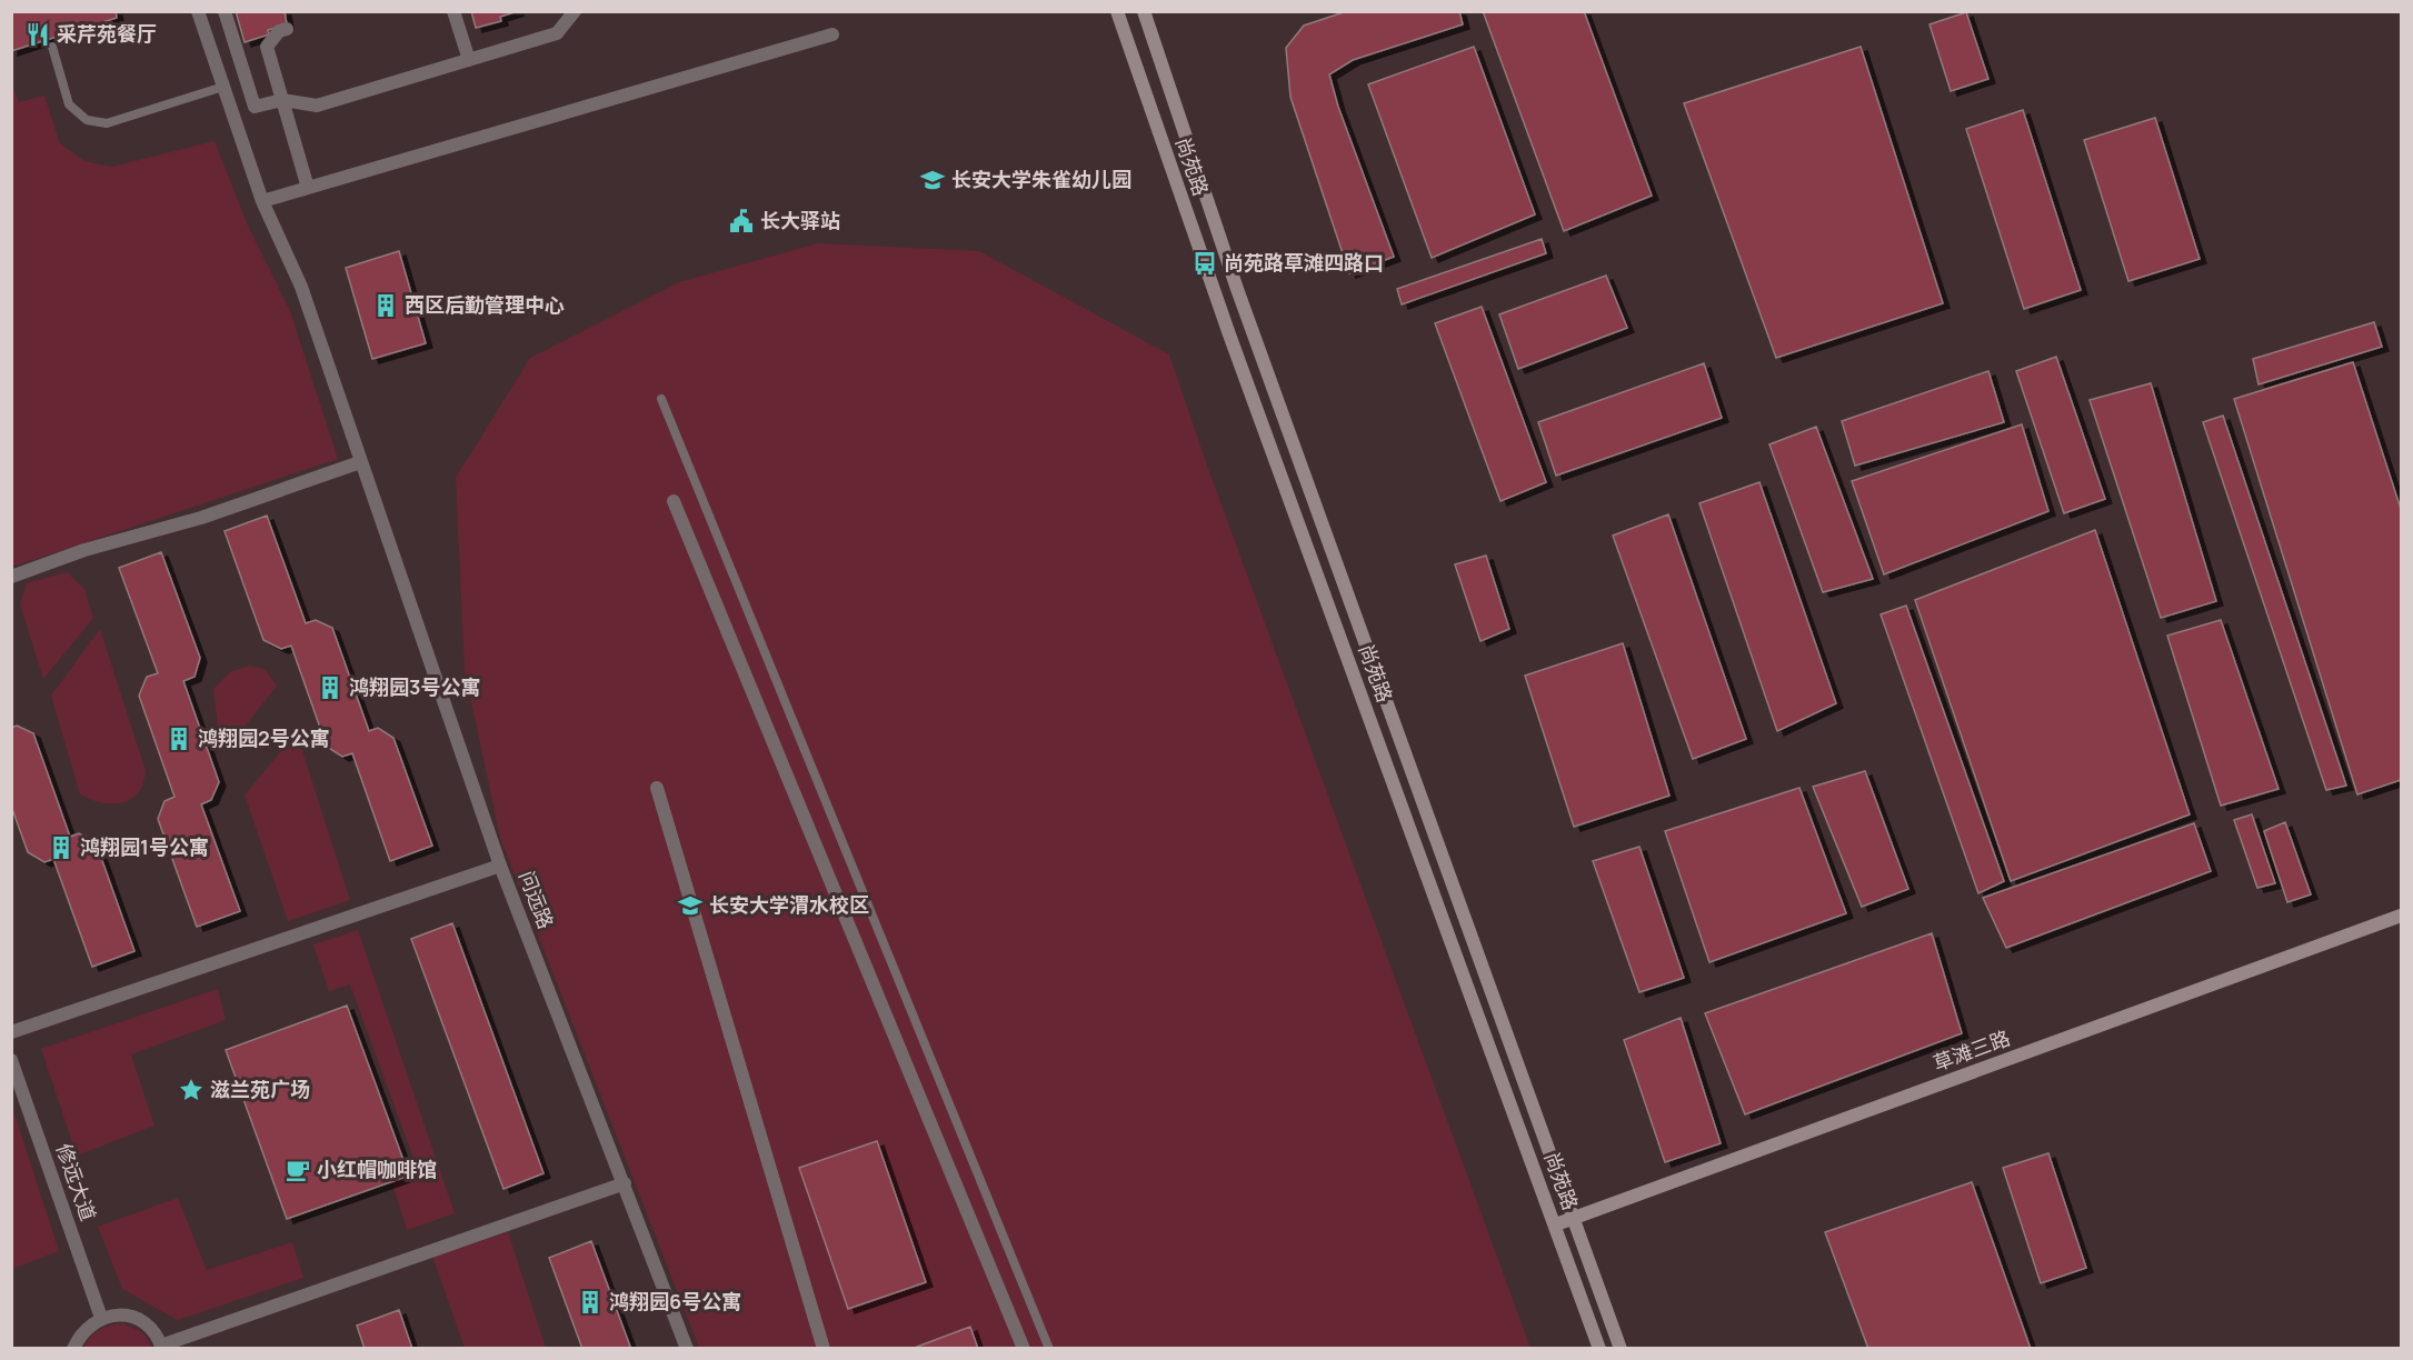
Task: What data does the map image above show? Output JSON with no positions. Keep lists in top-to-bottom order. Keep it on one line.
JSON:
{"streets":{"main road":["尚苑路","草滩三路"],"street":["问远路","修远大道"]},"crossings":[["尚苑路","草滩三路"]],"places":{"restaurant":["采芹苑餐厅"],"school or university":["长安大学朱雀幼儿园","长安大学渭水校区"],"public building":["长大驿站"],"bus stop":["尚苑路草滩四路口"],"building":["西区后勤管理中心","鸿翔园3号公寓","鸿翔园2号公寓","鸿翔园1号公寓","鸿翔园6号公寓"],"place":["滋兰苑广场"],"cafe":["小红帽咖啡馆"]}}
